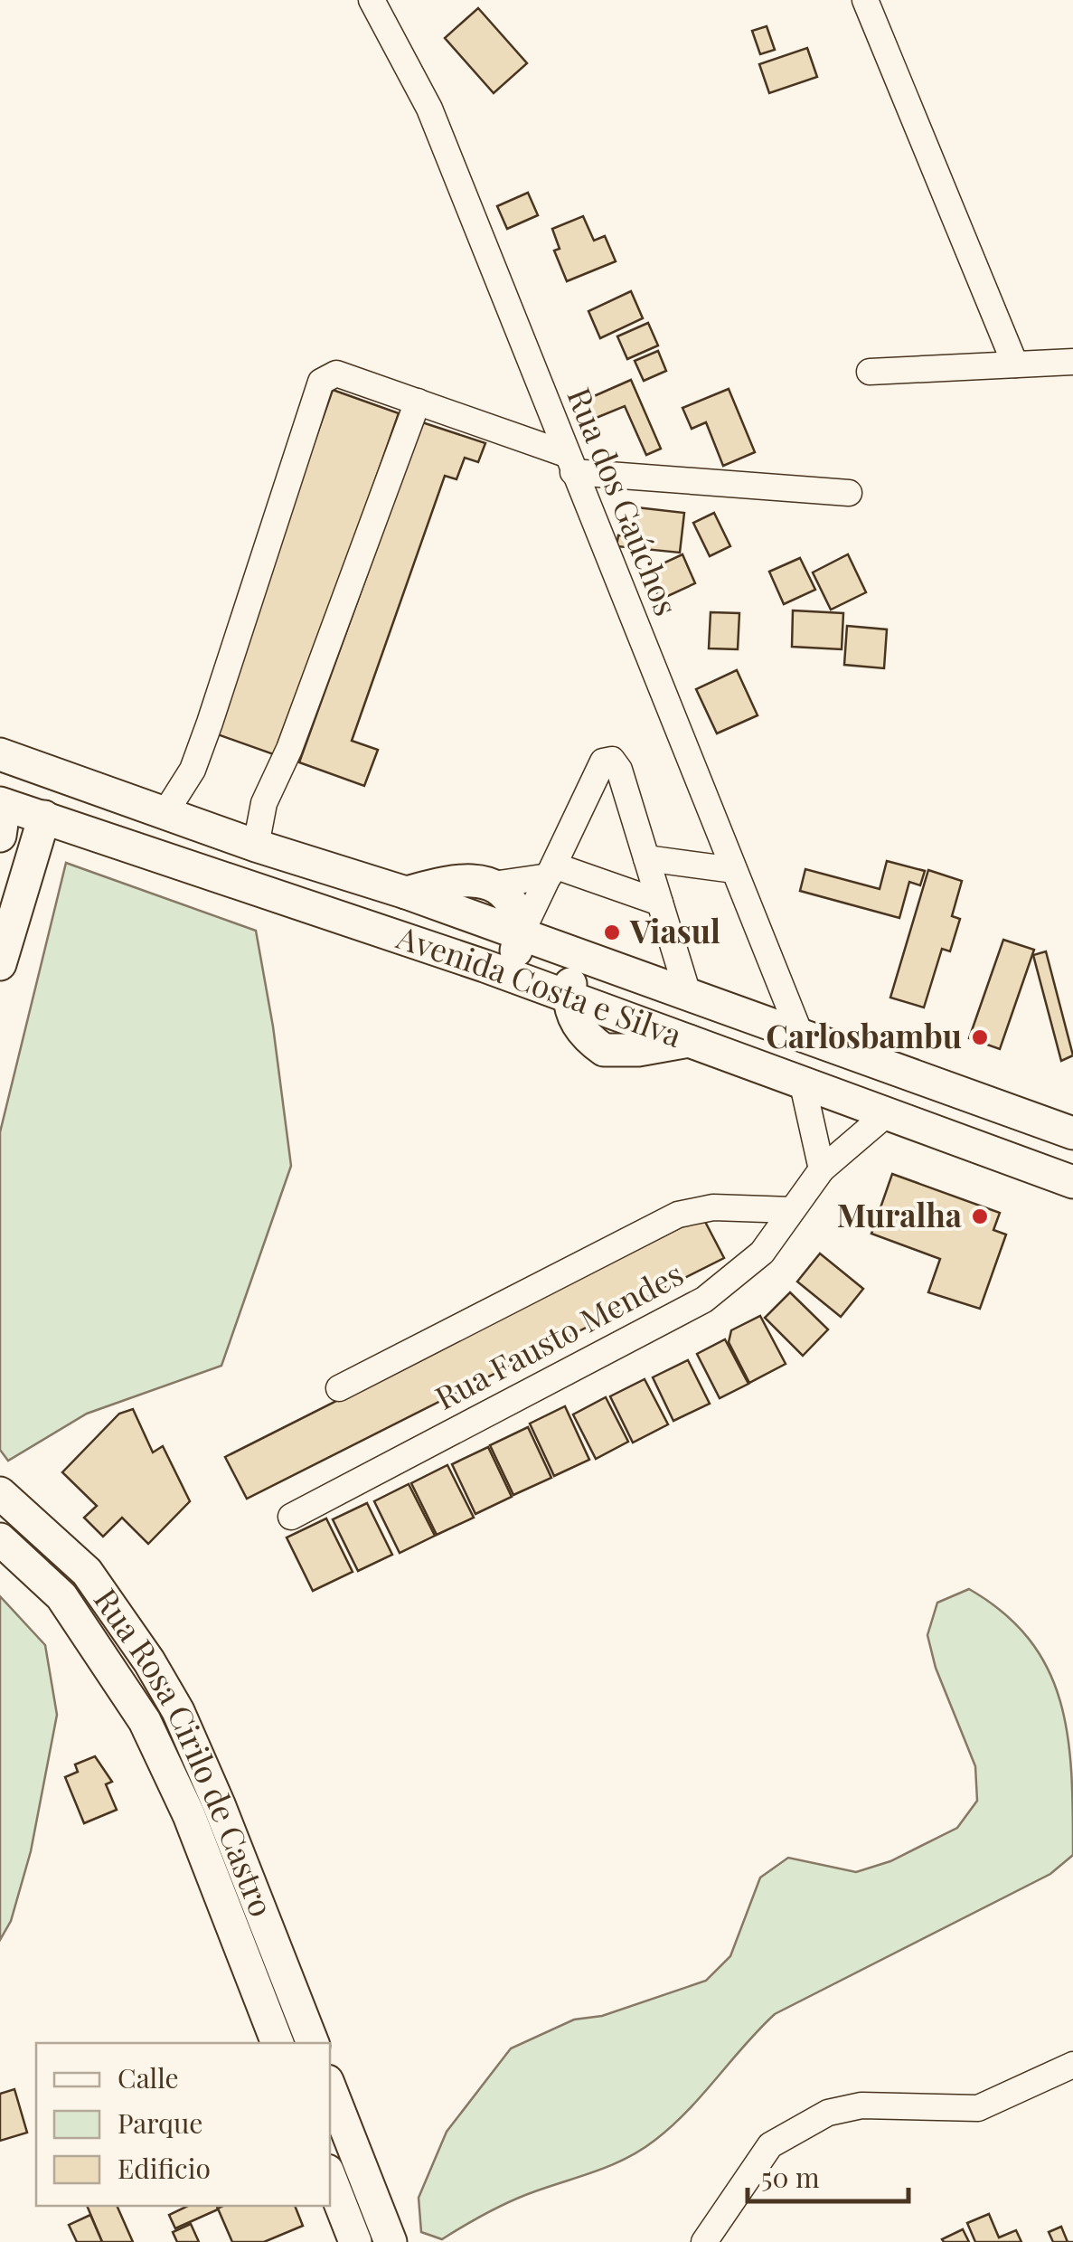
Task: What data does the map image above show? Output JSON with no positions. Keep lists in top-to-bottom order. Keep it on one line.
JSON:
{"streets":{"main road":["Avenida Costa e Silva","Rua Rosa Cirilo de Castro"],"street":["Rua dos Gaúchos","Rua Fausto Mendes"]},"crossings":[["Rua dos Gaúchos","Avenida Costa e Silva"],["Avenida Costa e Silva","Rua Fausto Mendes"]],"places":["Viasul","Carlosbambu","Muralha"],"legend":["Calle","Parque","Edificio"],"scale_bar":"50 m"}
